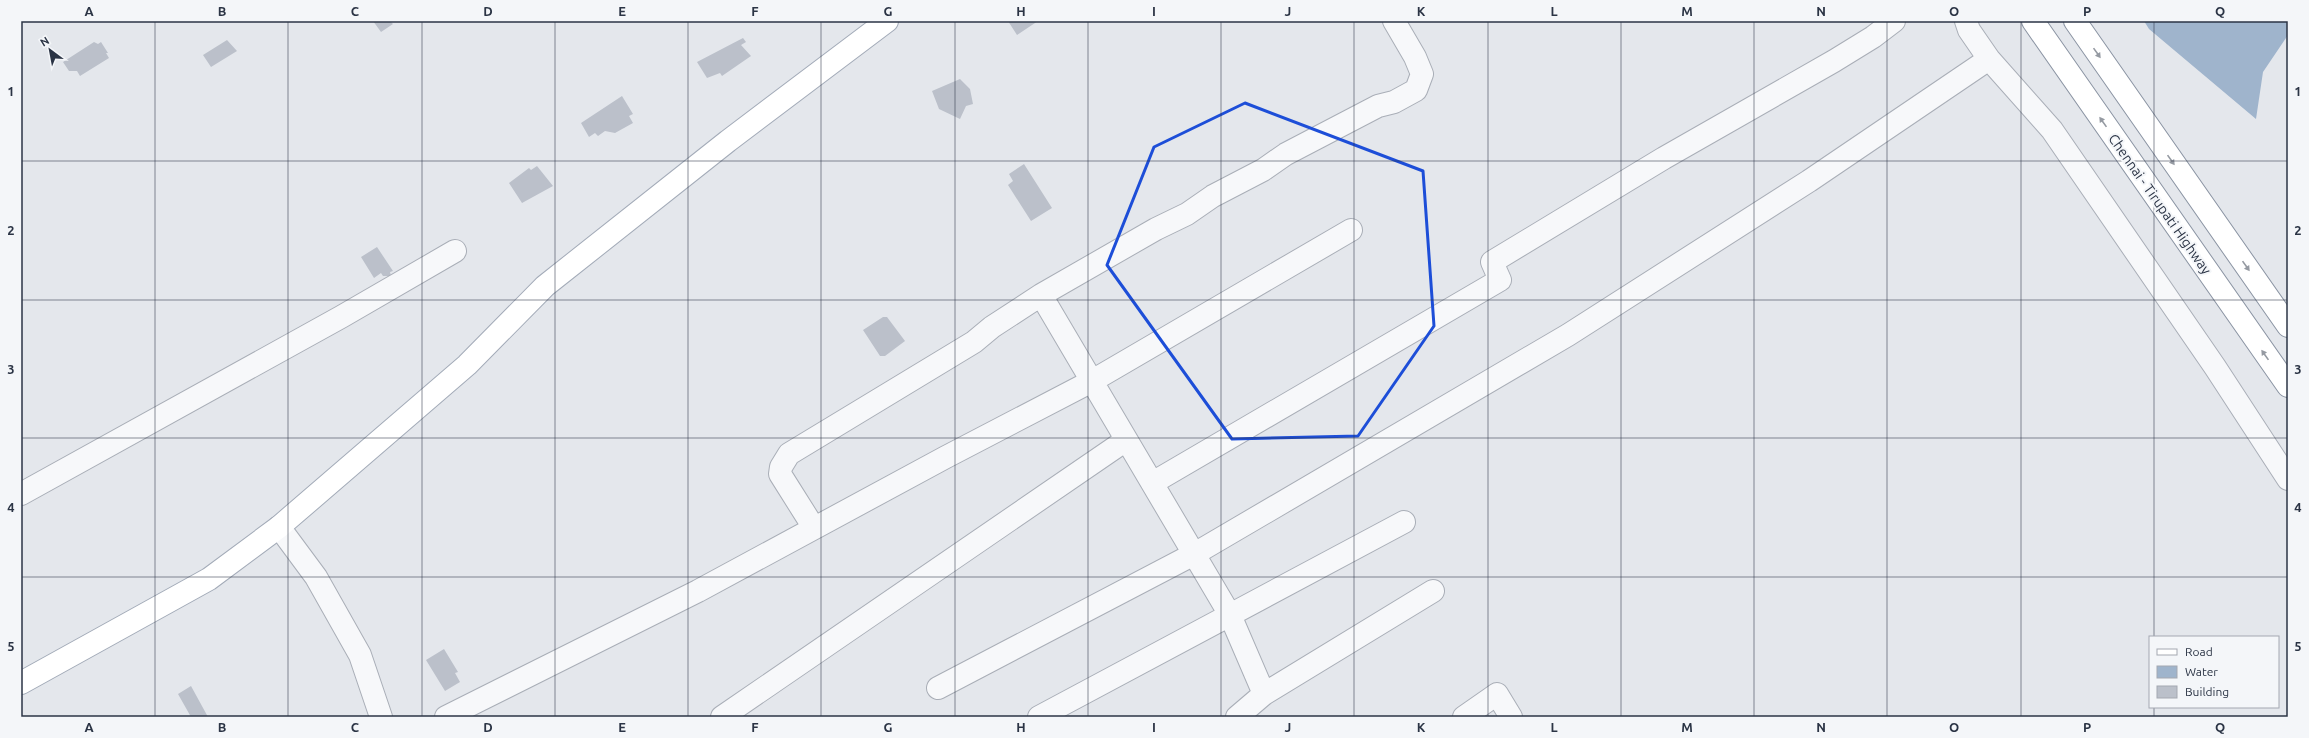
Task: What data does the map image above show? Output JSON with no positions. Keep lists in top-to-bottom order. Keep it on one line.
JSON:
{"streets":{"main road":["Chennai - Tirupati Highway"]},"legend":["Road","Water","Building"],"north":"top left","grid":{"columns":["A","B","C","D","E","F","G","H","I","J","K","L","M","N","O","P","Q"],"rows":["1","2","3","4","5"]}}
